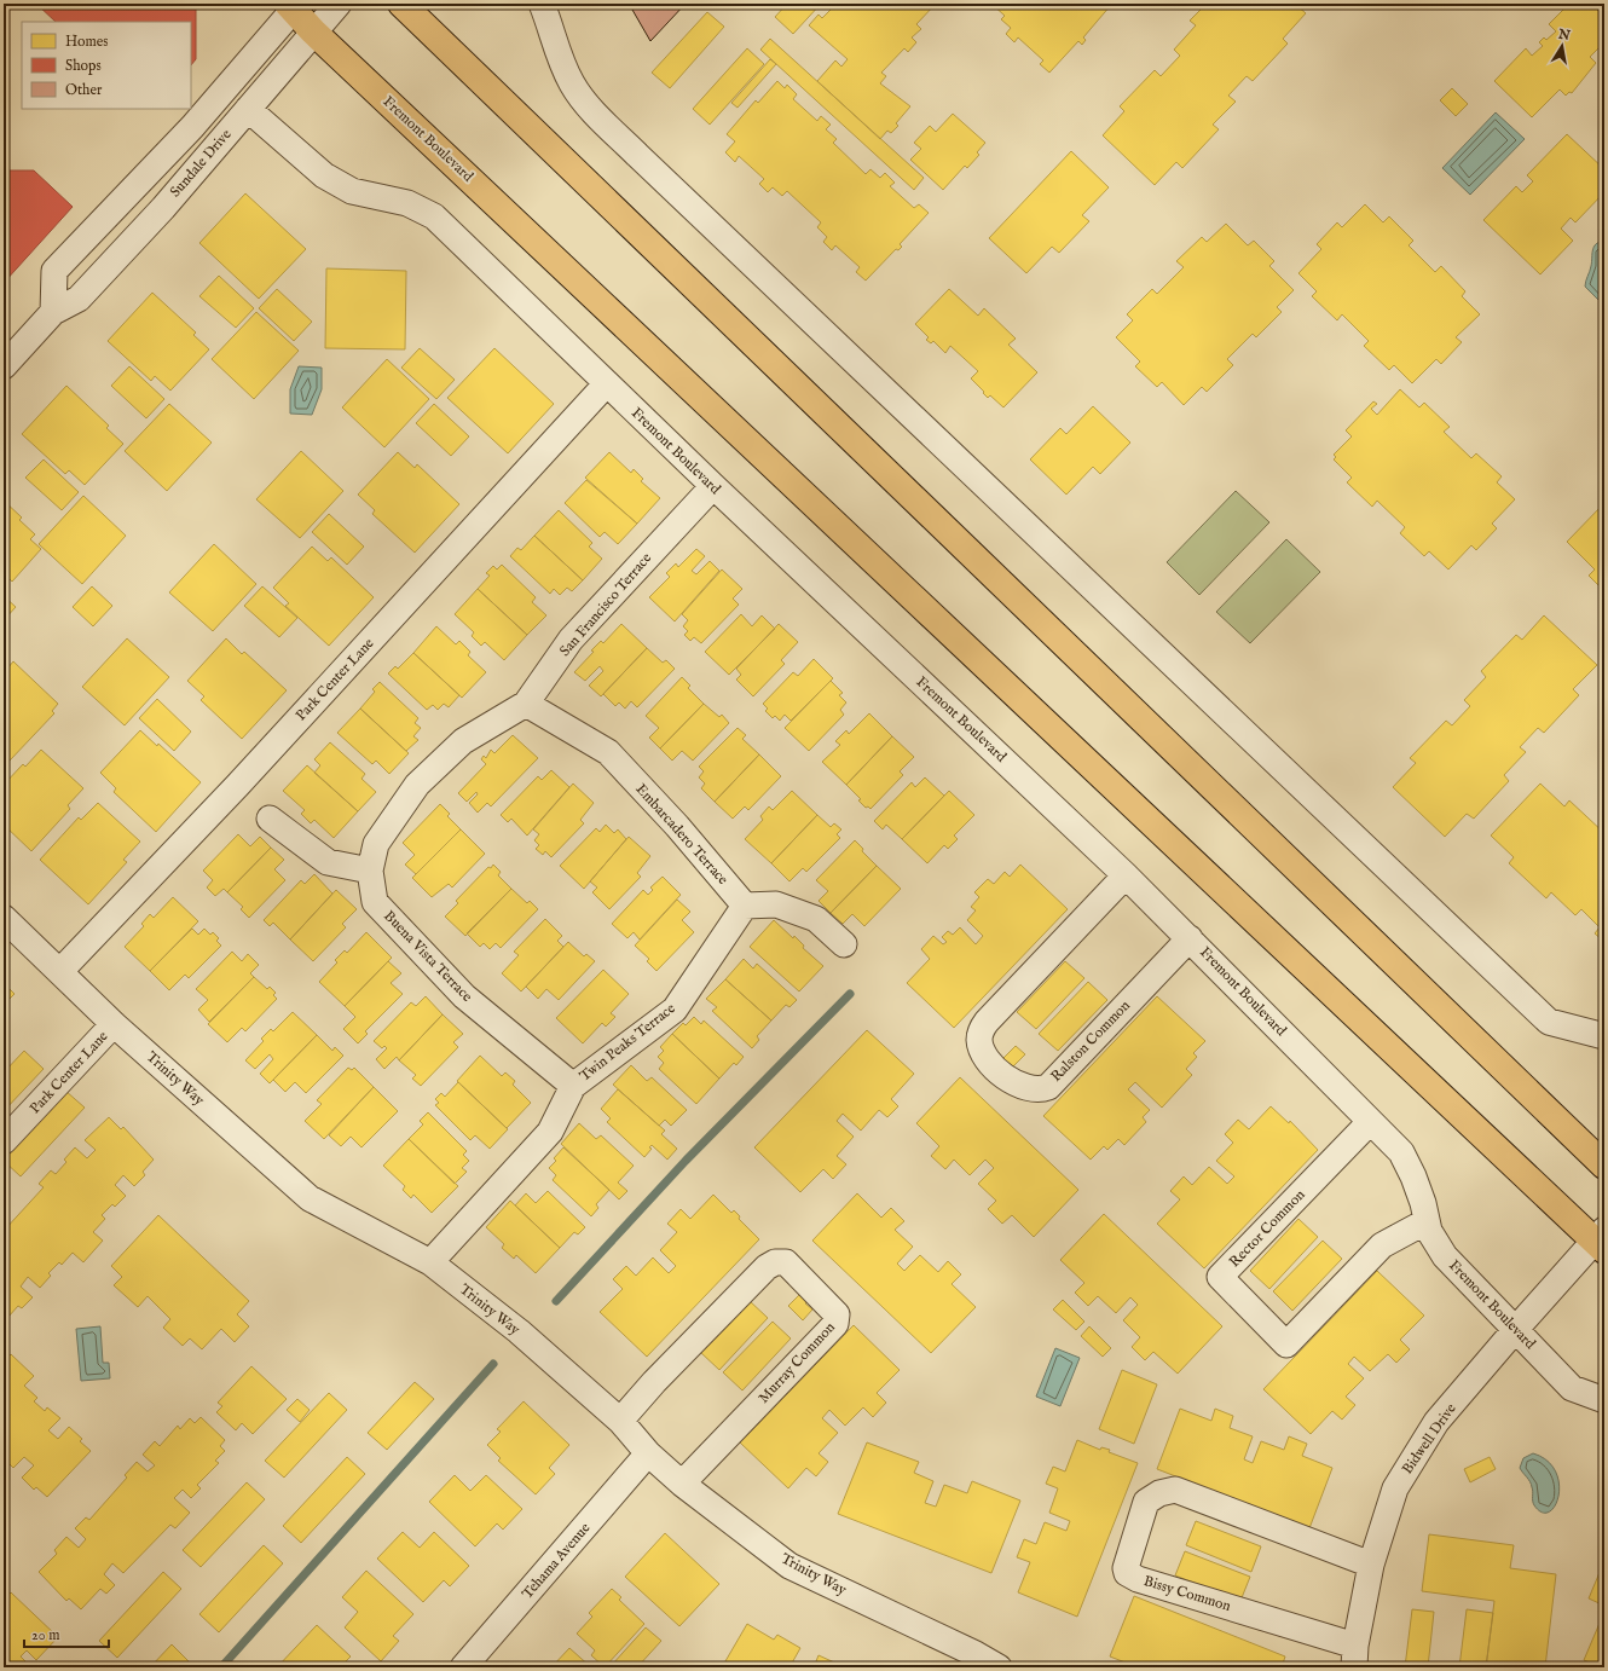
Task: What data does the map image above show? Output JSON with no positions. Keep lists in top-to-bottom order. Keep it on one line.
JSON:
{"streets":{"main road":["Fremont Boulevard"],"street":["Sundale Drive","San Francisco Terrace","Park Center Lane","Embarcadero Terrace","Buena Vista Terrace","Ralston Common","Twin Peaks Terrace","Trinity Way","Rector Common","Murray Common","Bidwell Drive","Tehama Avenue","Bissy Common"]},"crossings":[["Fremont Boulevard","Sundale Drive"],["Fremont Boulevard","San Francisco Terrace"],["Fremont Boulevard","Park Center Lane"],["Fremont Boulevard","Ralston Common"],["Fremont Boulevard","Rector Common"],["Fremont Boulevard","Bidwell Drive"],["San Francisco Terrace","Embarcadero Terrace"],["San Francisco Terrace","Buena Vista Terrace"],["Park Center Lane","Trinity Way"],["Embarcadero Terrace","Twin Peaks Terrace"],["Buena Vista Terrace","Twin Peaks Terrace"],["Twin Peaks Terrace","Trinity Way"],["Trinity Way","Murray Common"],["Trinity Way","Tehama Avenue"],["Bidwell Drive","Bissy Common"]],"legend":["Homes","Shops","Other"],"scale_bar":"20 m","north":"top"}
